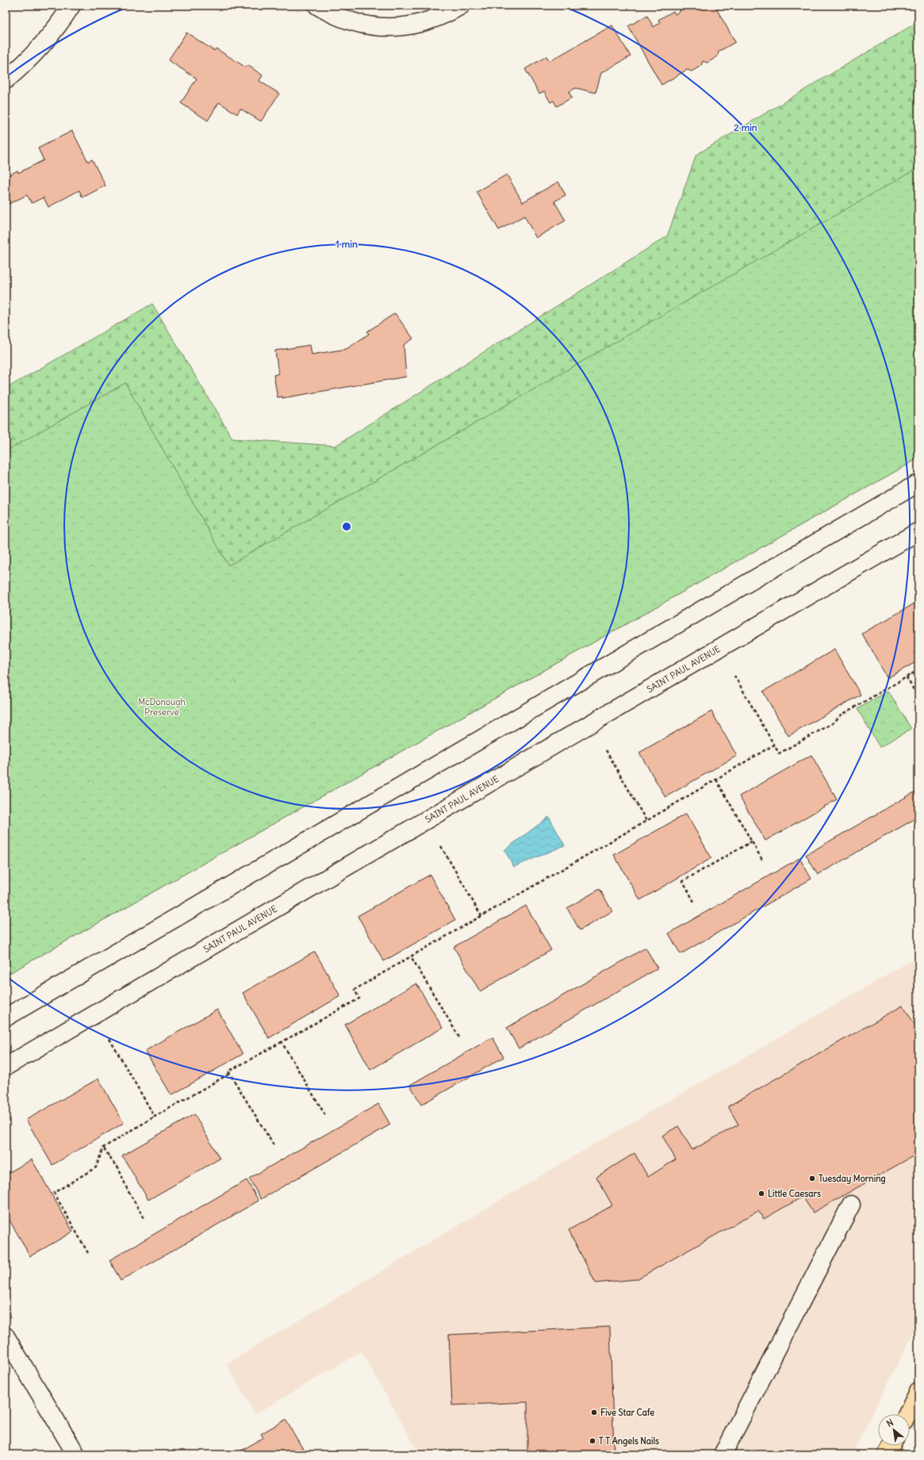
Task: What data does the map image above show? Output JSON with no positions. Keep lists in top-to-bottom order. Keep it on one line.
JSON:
{"streets":{"street":["SAINT PAUL AVENUE"]},"parks":["McDonough Preserve"],"places":["Tuesday Morning","Little Caesars","Five Star Cafe","T T Angels Nails"],"north":"top left","rings":["2 min","1 min"]}
